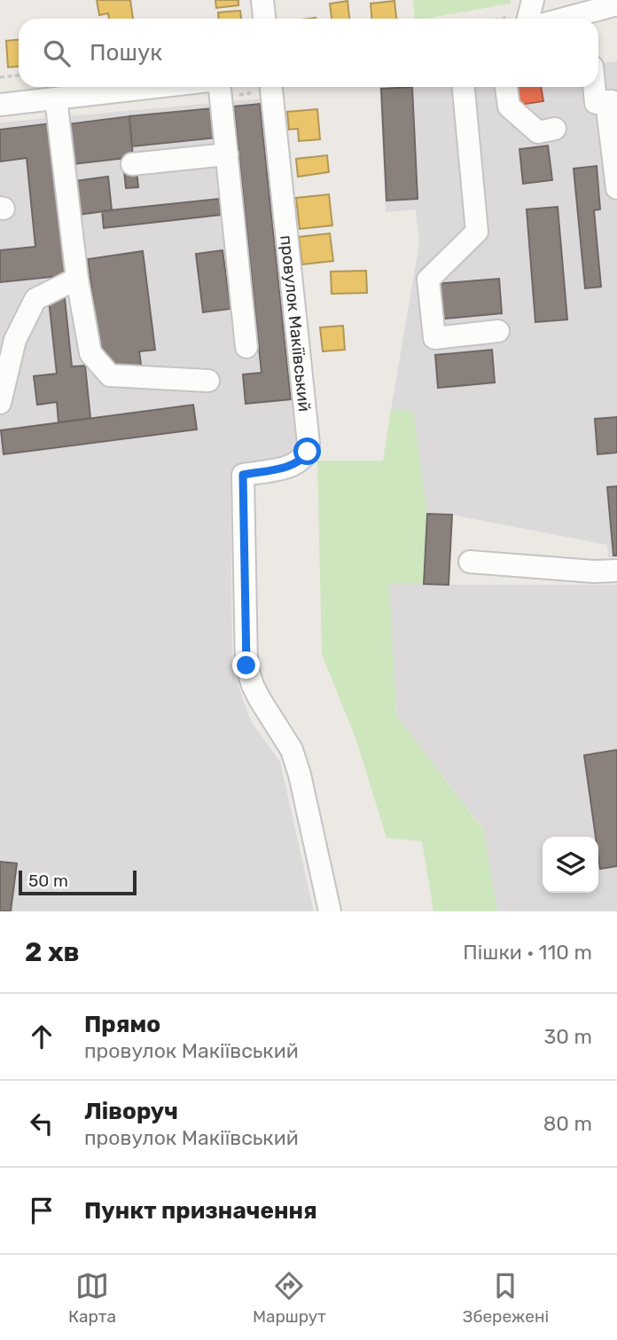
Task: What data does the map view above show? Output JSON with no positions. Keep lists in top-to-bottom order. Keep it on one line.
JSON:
{"streets":{"street":["провулок Макіївський"]},"scale_bar":"50 m","page":{"search":"Пошук","scale":"50 m","heading":["2 хв","Пішки · 110 m"],"list":[["Прямо","провулок Макіївський","30 m"],["Ліворуч","провулок Макіївський","80 m"],"Пункт призначення"],"nav":["Карта","Маршрут","Збережені"]}}
